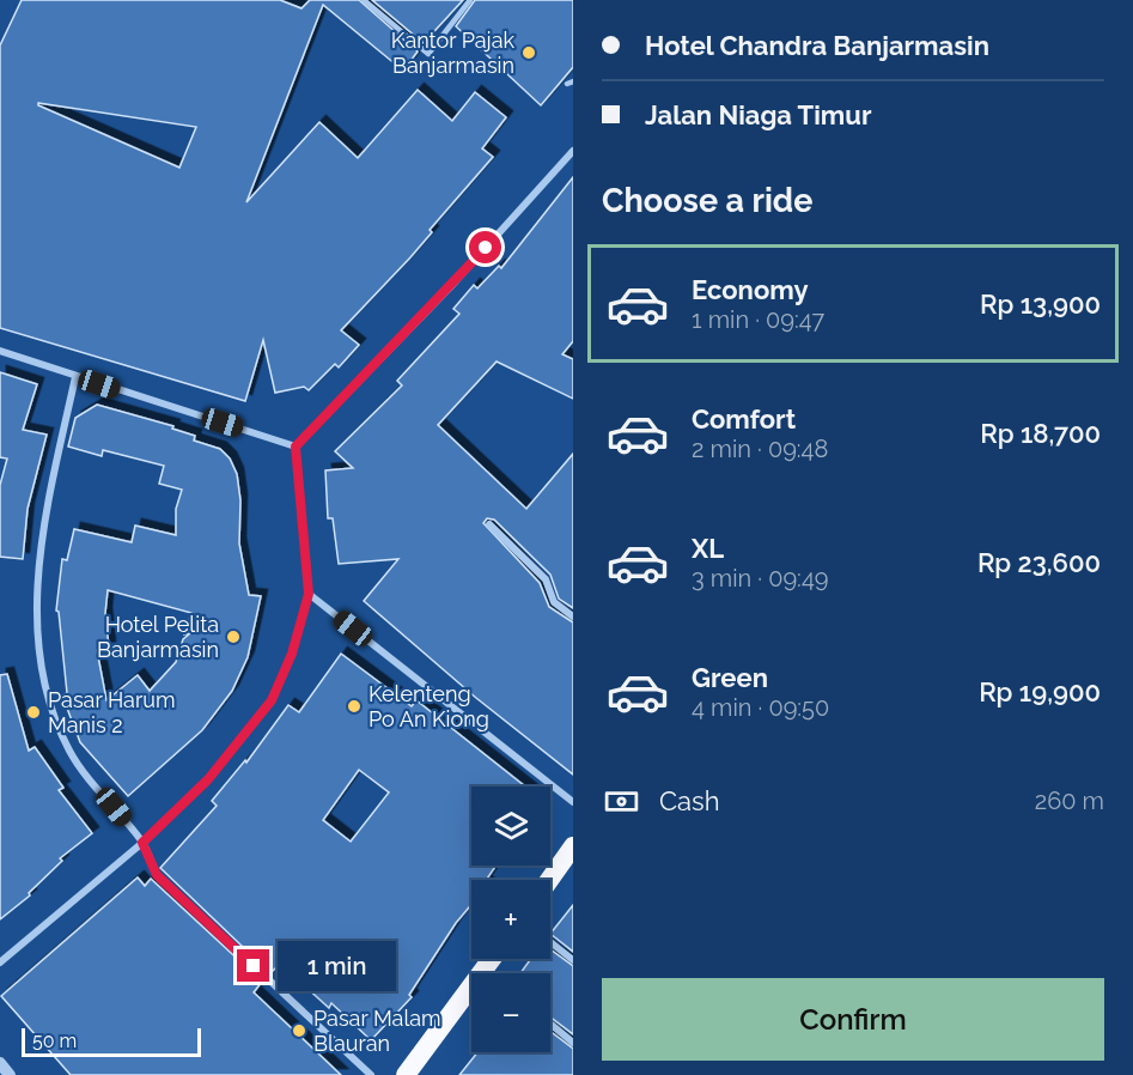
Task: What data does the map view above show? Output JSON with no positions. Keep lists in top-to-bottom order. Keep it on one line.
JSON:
{"places":["Kantor Pajak Banjarmasin","Hotel Pelita Banjarmasin","Kelenteng Po An Kiong","Pasar Harum Manis 2","Pasar Malam Blauran"],"scale_bar":"50 m","page":{"banner":["Hotel Chandra Banjarmasin","Jalan Niaga Timur"],"heading":"Choose a ride","list":[{"name":"Economy","note":"1 min · 09:47","value":"Rp 13,900"},{"name":"Comfort","note":"2 min · 09:48","value":"Rp 18,700"},{"name":"XL","note":"3 min · 09:49","value":"Rp 23,600"},{"name":"Green","note":"4 min · 09:50","value":"Rp 19,900"}],"pay":["Cash","260 m"],"map_buttons":["+","−"],"bubble":"1 min","buttons":"Confirm","scale":"50 m"}}
